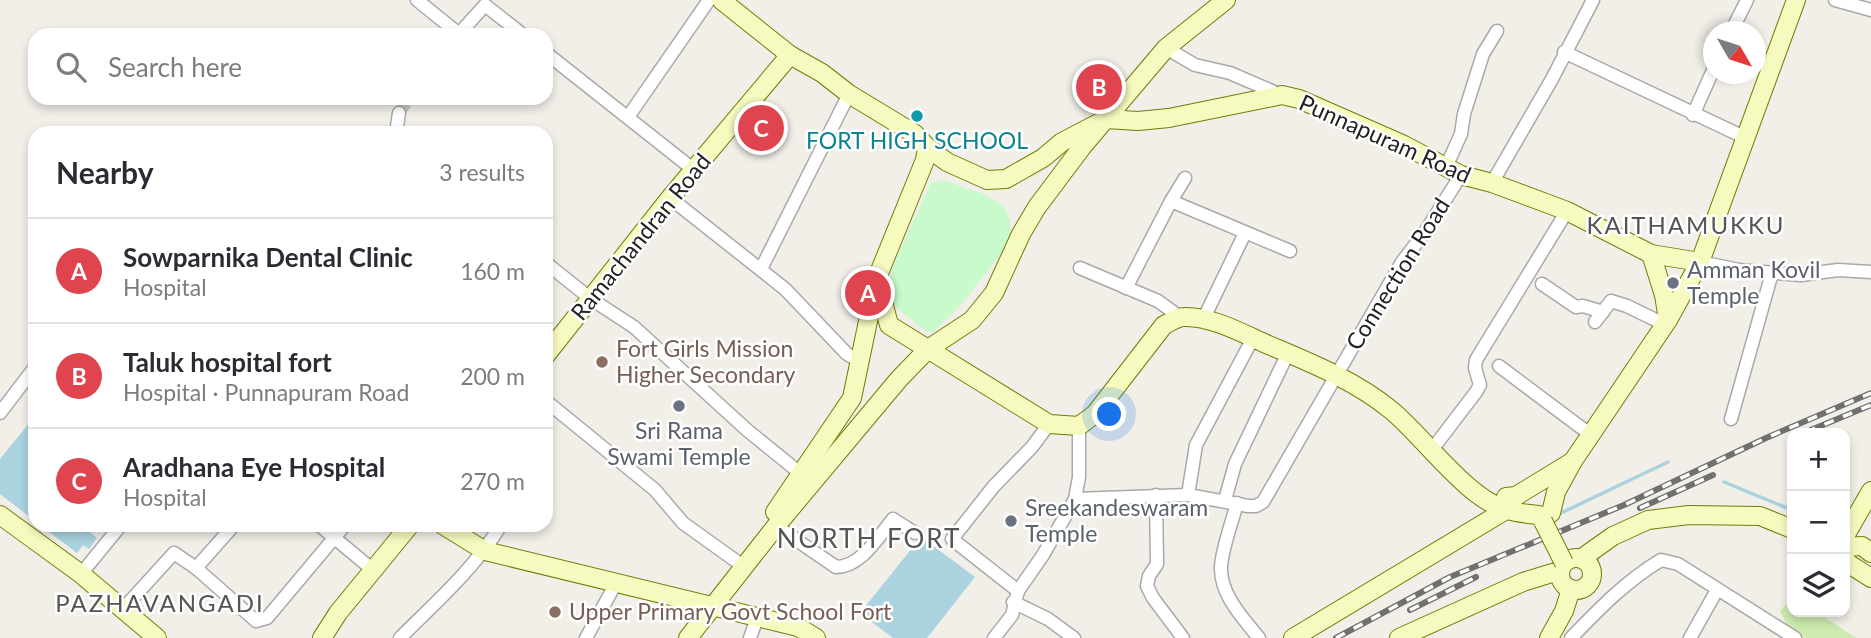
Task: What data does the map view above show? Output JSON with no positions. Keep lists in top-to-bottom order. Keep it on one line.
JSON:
{"streets":{"main road":["Punnapuram Road","Ramachandran Road"],"street":["Connection Road"]},"crossings":[["Punnapuram Road","Connection Road"]],"districts":["KAITHAMUKKU","NORTH FORT","PAZHAVANGADI"],"places":["FORT HIGH SCHOOL","Amman Kovil Temple","Fort Girls Mission Higher Secondary","Sri Rama Swami Temple","Sreekandeswaram Temple","Upper Primary Govt School Fort"],"north":"bottom right","page":{"search":"Search here","pins":["B","C","A"],"heading":["Nearby","3 results"],"list":[{"mark":"A","name":"Sowparnika Dental Clinic","note":"Hospital","value":"160 m"},{"mark":"B","name":"Taluk hospital fort","note":"Hospital · Punnapuram Road","value":"200 m"},{"mark":"C","name":"Aradhana Eye Hospital","note":"Hospital","value":"270 m"}],"map_buttons":["+","−"]}}
